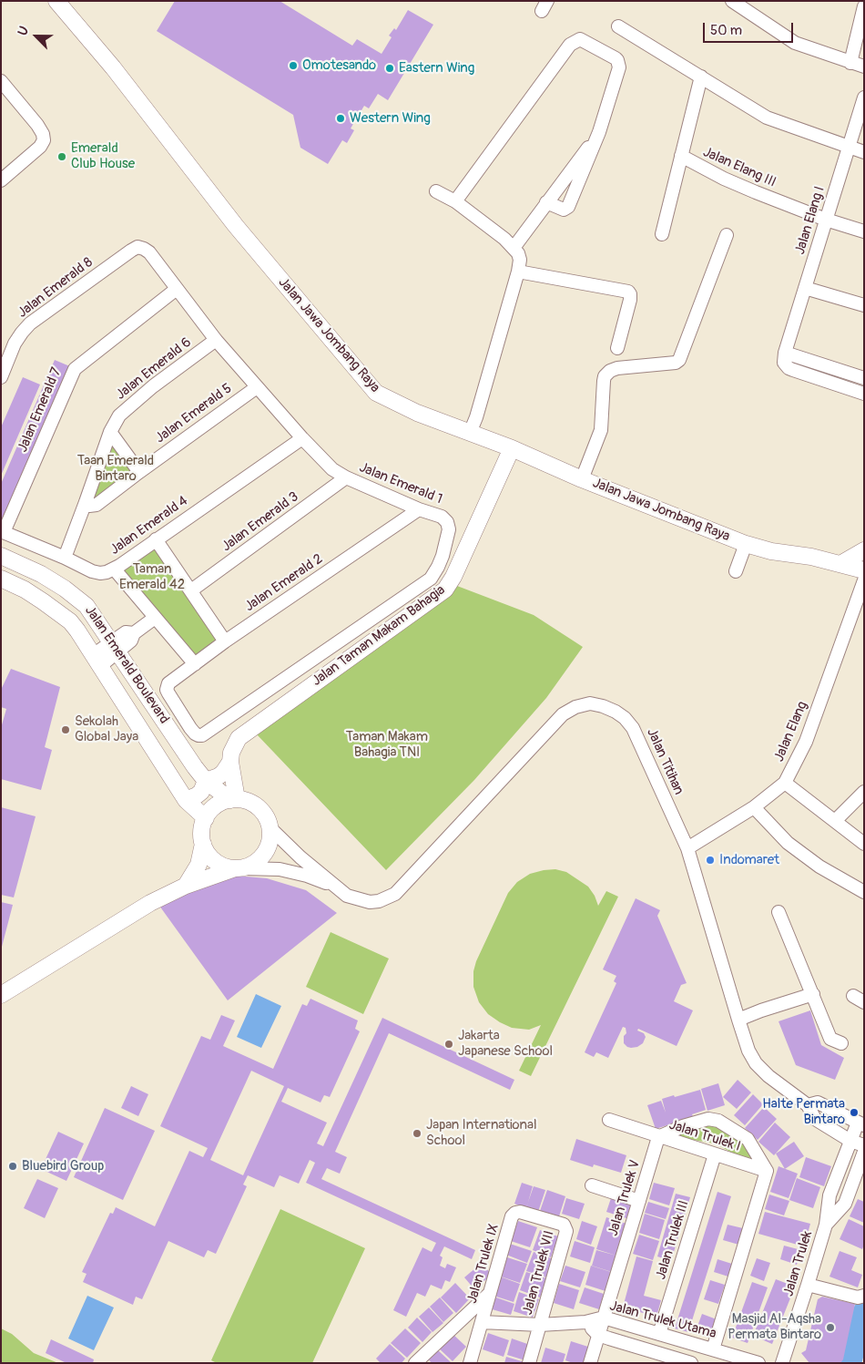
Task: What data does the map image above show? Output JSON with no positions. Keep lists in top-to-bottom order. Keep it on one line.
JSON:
{"streets":{"main road":["Jalan Jawa Jombang Raya","Jalan Taman Makam Bahagia","Jalan Emerald Boulevard"],"street":["Jalan Elang III","Jalan Elang I","Jalan Emerald 8","Jalan Emerald 6","Jalan Emerald 7","Jalan Emerald 5","Jalan Emerald 1","Jalan Emerald 3","Jalan Emerald 4","Jalan Emerald 2","Jalan Elang","Jalan Titihan","Jalan Trulek I","Jalan Trulek V","Jalan Trulek III","Jalan Trulek IX","Jalan Trulek","Jalan Trulek VII","Jalan Trulek Utama"]},"crossings":[["Jalan Elang III","Jalan Elang I"],["Jalan Emerald 8","Jalan Emerald 1"],["Jalan Jawa Jombang Raya","Jalan Taman Makam Bahagia"],["Jalan Emerald 6","Jalan Emerald 5"],["Jalan Emerald 6","Jalan Emerald 1"],["Jalan Emerald 7","Jalan Emerald 1"],["Jalan Emerald 7","Jalan Emerald 4"],["Jalan Emerald 5","Jalan Emerald 1"],["Jalan Emerald 1","Jalan Emerald 3"],["Jalan Emerald 1","Jalan Emerald 4"],["Jalan Emerald 1","Jalan Emerald 2"],["Jalan Taman Makam Bahagia","Jalan Emerald Boulevard"],["Jalan Taman Makam Bahagia","Jalan Titihan"],["Jalan Emerald Boulevard","Jalan Titihan"],["Jalan Elang","Jalan Titihan"],["Jalan Titihan","Jalan Trulek"],["Jalan Trulek I","Jalan Trulek V"],["Jalan Trulek I","Jalan Trulek III"],["Jalan Trulek V","Jalan Trulek Utama"],["Jalan Trulek III","Jalan Trulek Utama"],["Jalan Trulek IX","Jalan Trulek VII"],["Jalan Trulek IX","Jalan Trulek Utama"],["Jalan Trulek VII","Jalan Trulek Utama"]],"parks":["Taan Emerald Bintaro","Taman Emerald 42","Taman Makam Bahagia TNI"],"places":["Omotesando","Eastern Wing","Western Wing","Emerald Club House","Sekolah Global Jaya","Indomaret","Jakarta Japanese School","Halte Permata Bintaro","Japan International School","Bluebird Group","Masjid Al-Aqsha Permata Bintaro"],"scale_bar":"50 m","north":"top left"}
